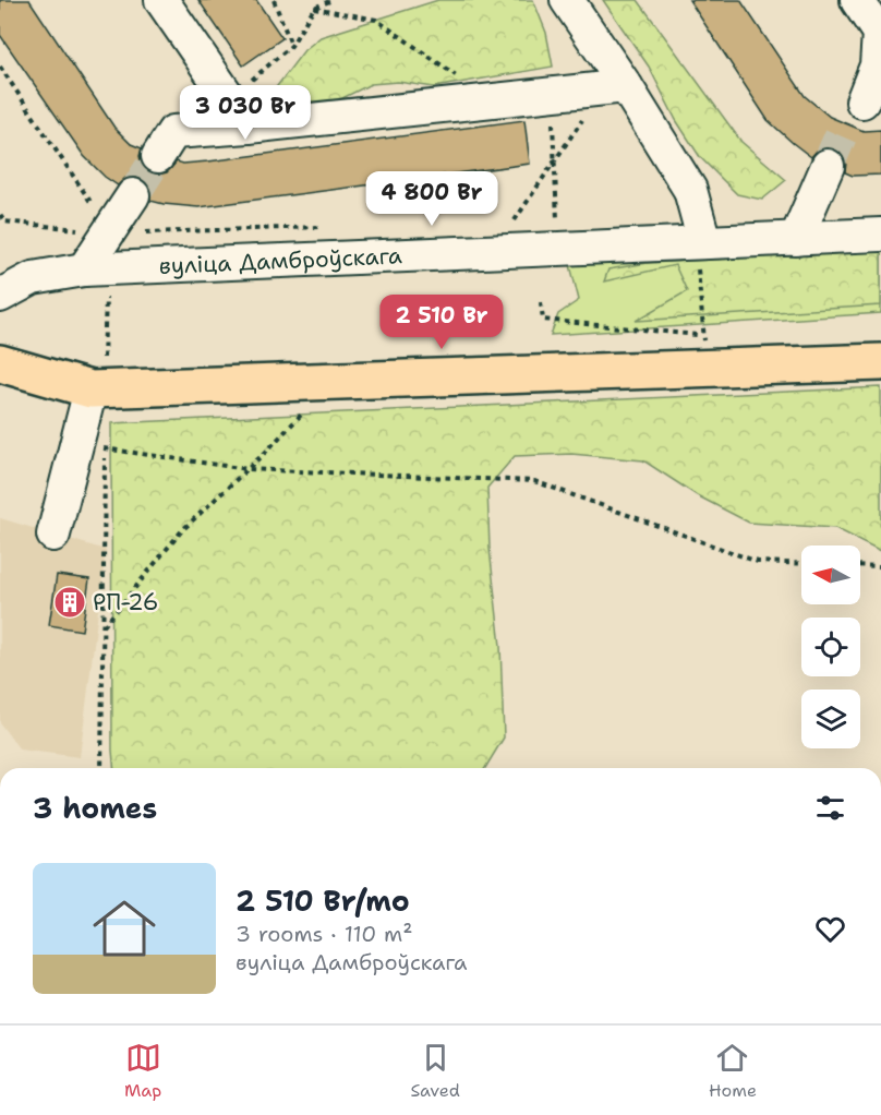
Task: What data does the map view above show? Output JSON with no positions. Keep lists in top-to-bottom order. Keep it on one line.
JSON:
{"streets":{"street":["вуліца Дамброўскага"]},"places":{"building":["РП-26"]},"north":"left","page":{"price":["3 030 Br","4 800 Br","2 510 Br"],"heading":"3 homes","list":[{"name":"2 510 Br/mo","note":"3 rooms · 110 m² · вуліца Дамброўскага"}],"tabs":["Map","Saved","Home"]}}
